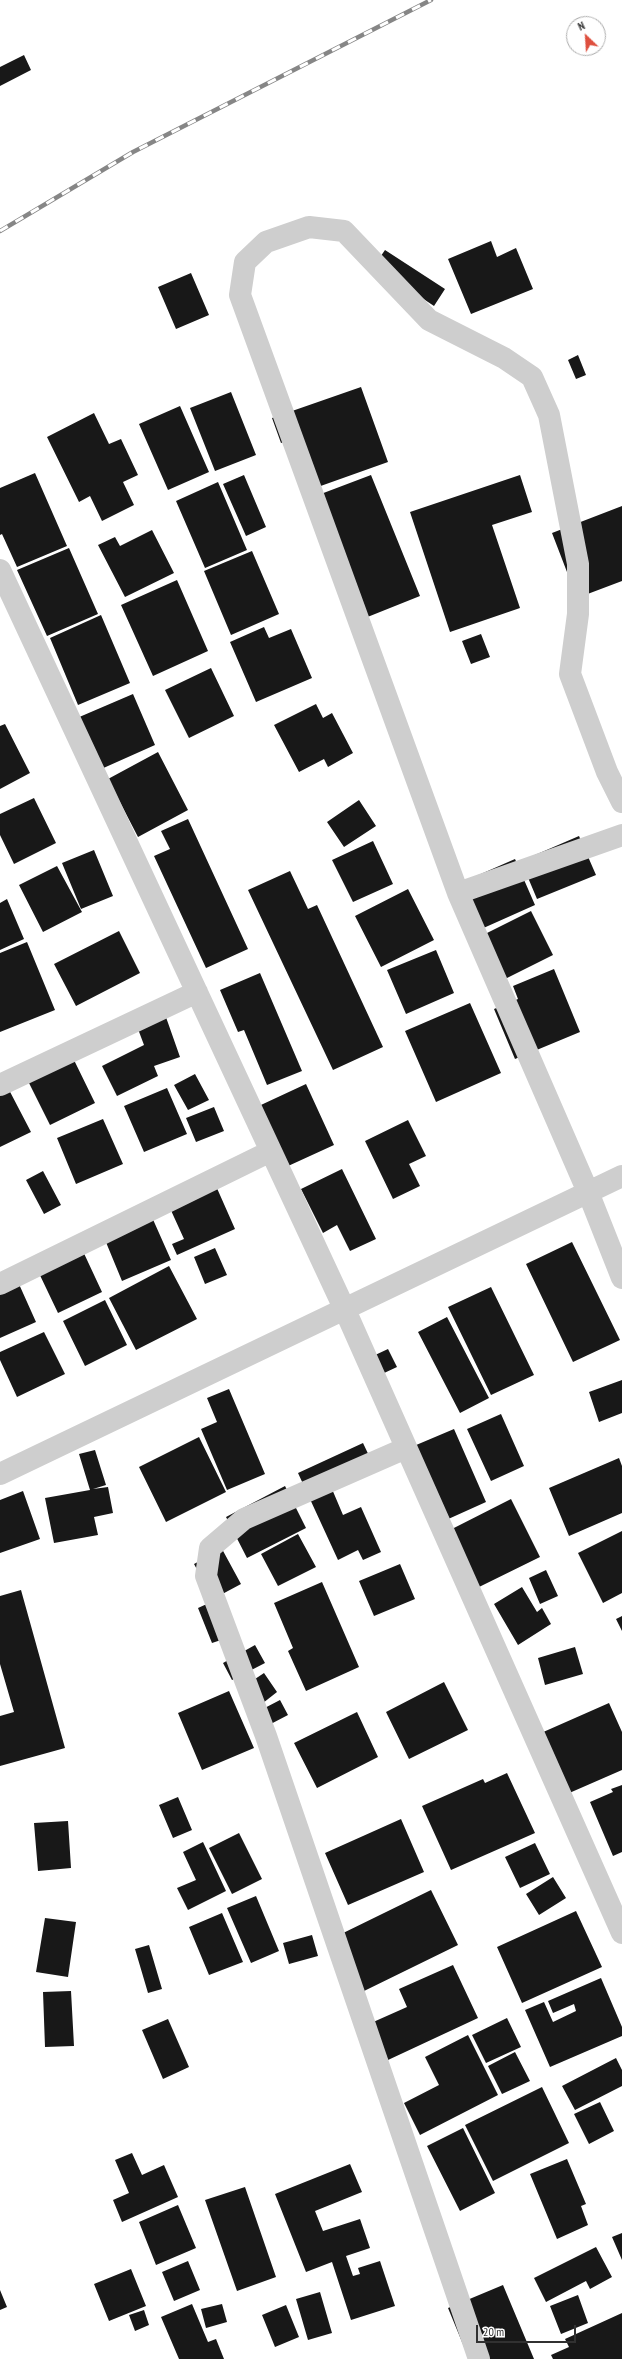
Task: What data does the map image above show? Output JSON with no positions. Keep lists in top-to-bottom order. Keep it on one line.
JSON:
{"scale_bar":"20 m","north":"top left"}
